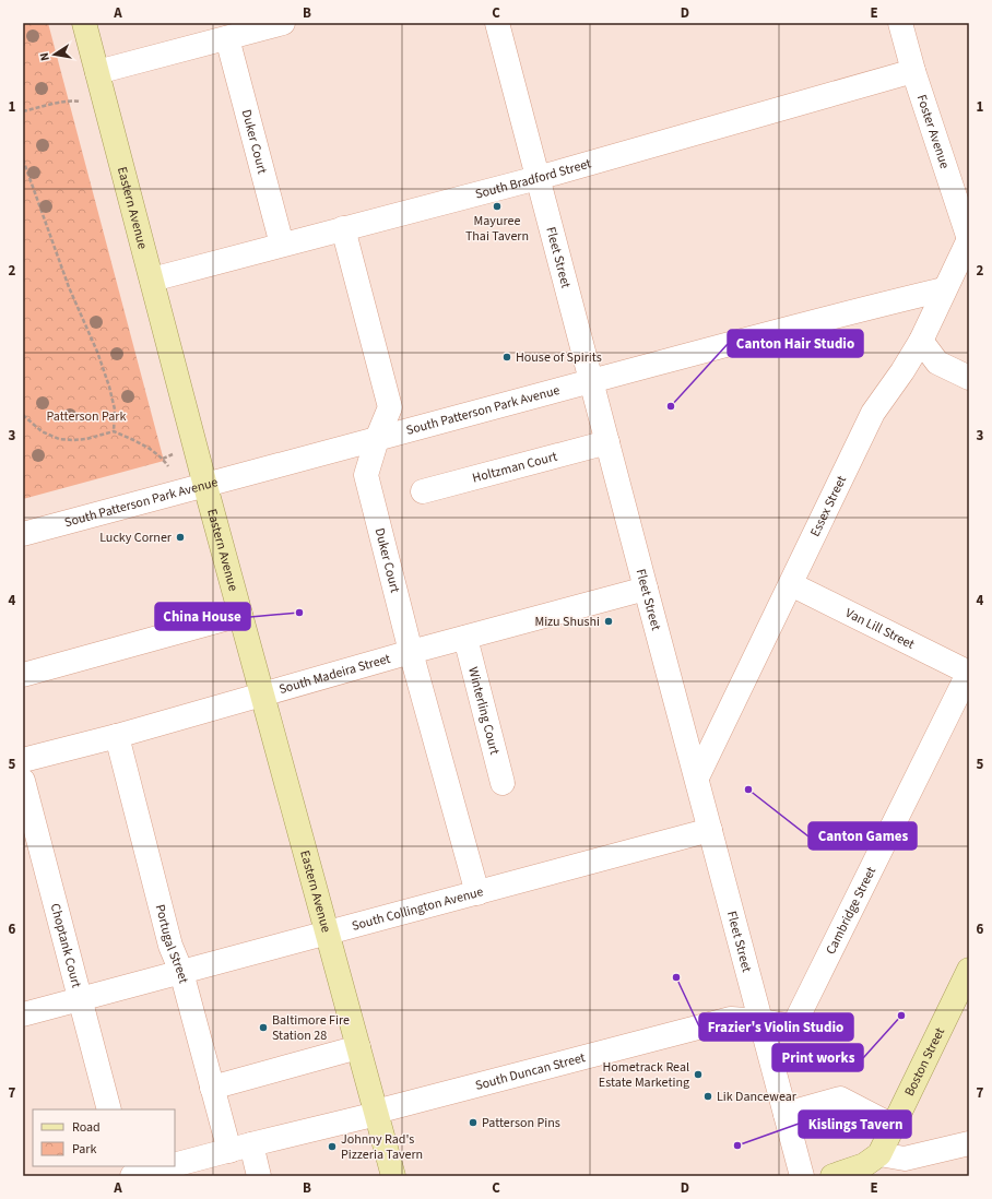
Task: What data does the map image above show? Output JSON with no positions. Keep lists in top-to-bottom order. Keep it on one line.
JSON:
{"streets":{"main road":["Eastern Avenue","Boston Street"],"street":["Foster Avenue","Duker Court","South Bradford Street","Fleet Street","South Patterson Park Avenue","Holtzman Court","Essex Street","Van Lill Street","South Madeira Street","Winterling Court","South Collington Avenue","Cambridge Street","Portugal Street","Choptank Court","South Duncan Street"]},"crossings":[["Foster Avenue","South Bradford Street"],["Foster Avenue","Essex Street"],["Duker Court","South Bradford Street"],["Duker Court","South Patterson Park Avenue"],["Duker Court","South Madeira Street"],["Duker Court","South Collington Avenue"],["South Bradford Street","Eastern Avenue"],["South Bradford Street","Fleet Street"],["Eastern Avenue","South Patterson Park Avenue"],["Eastern Avenue","South Madeira Street"],["Eastern Avenue","South Collington Avenue"],["Eastern Avenue","South Duncan Street"],["Fleet Street","South Patterson Park Avenue"],["Fleet Street","Holtzman Court"],["Fleet Street","Essex Street"],["Fleet Street","South Madeira Street"],["Fleet Street","South Collington Avenue"],["Fleet Street","Cambridge Street"],["Fleet Street","South Duncan Street"],["South Patterson Park Avenue","Essex Street"],["Essex Street","Van Lill Street"],["Van Lill Street","Cambridge Street"],["South Madeira Street","Winterling Court"],["South Madeira Street","Portugal Street"],["South Collington Avenue","Portugal Street"],["South Collington Avenue","Choptank Court"],["Cambridge Street","South Duncan Street"],["Portugal Street","South Duncan Street"]],"parks":["Patterson Park"],"places":["Mayuree Thai Tavern","House of Spirits","Canton Hair Studio","Lucky Corner","China House","Mizu Shushi","Canton Games","Frazier's Violin Studio","Print works","Baltimore Fire Station 28","Hometrack Real Estate Marketing","Lik Dancewear","Patterson Pins","Kislings Tavern","Johnny Rad's Pizzeria Tavern"],"legend":["Road","Park"],"north":"left","grid":{"columns":["A","B","C","D","E"],"rows":["1","2","3","4","5","6","7"]}}
